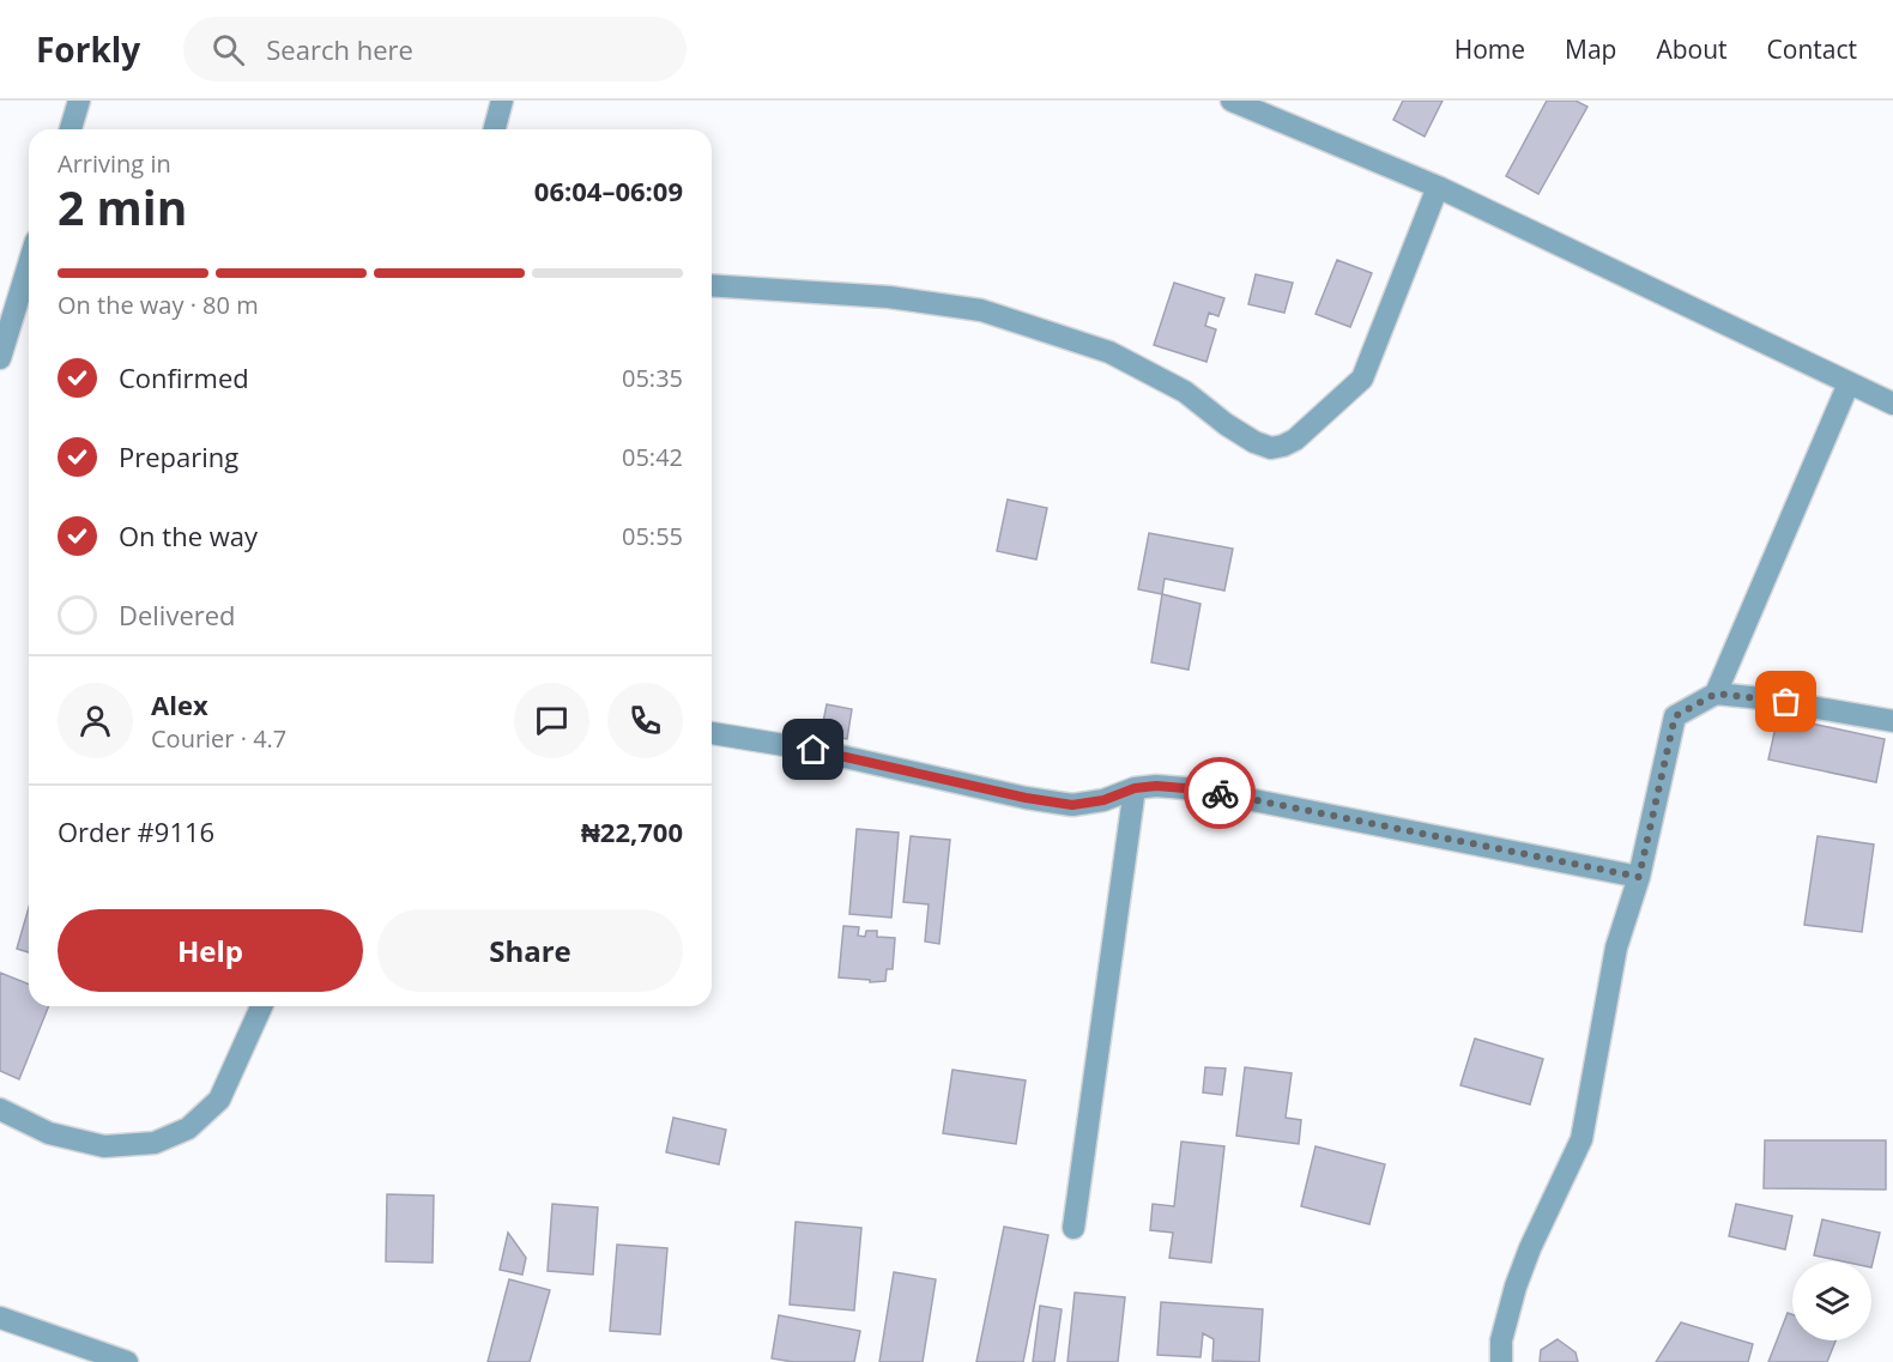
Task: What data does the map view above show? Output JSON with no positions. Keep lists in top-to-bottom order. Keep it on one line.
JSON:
{"page":{"header":"Forkly","search":"Search here","nav":["Home","Map","About","Contact"],"heading":["2 min","Arriving in","06:04–06:09"],"panel":["Alex","Courier · 4.7","Order #9116","₦22,700"],"bar":"On the way · 80 m","list":[["Confirmed","05:35"],["Preparing","05:42"],["On the way","05:55"],"Delivered"],"buttons":["Help","Share"]}}
